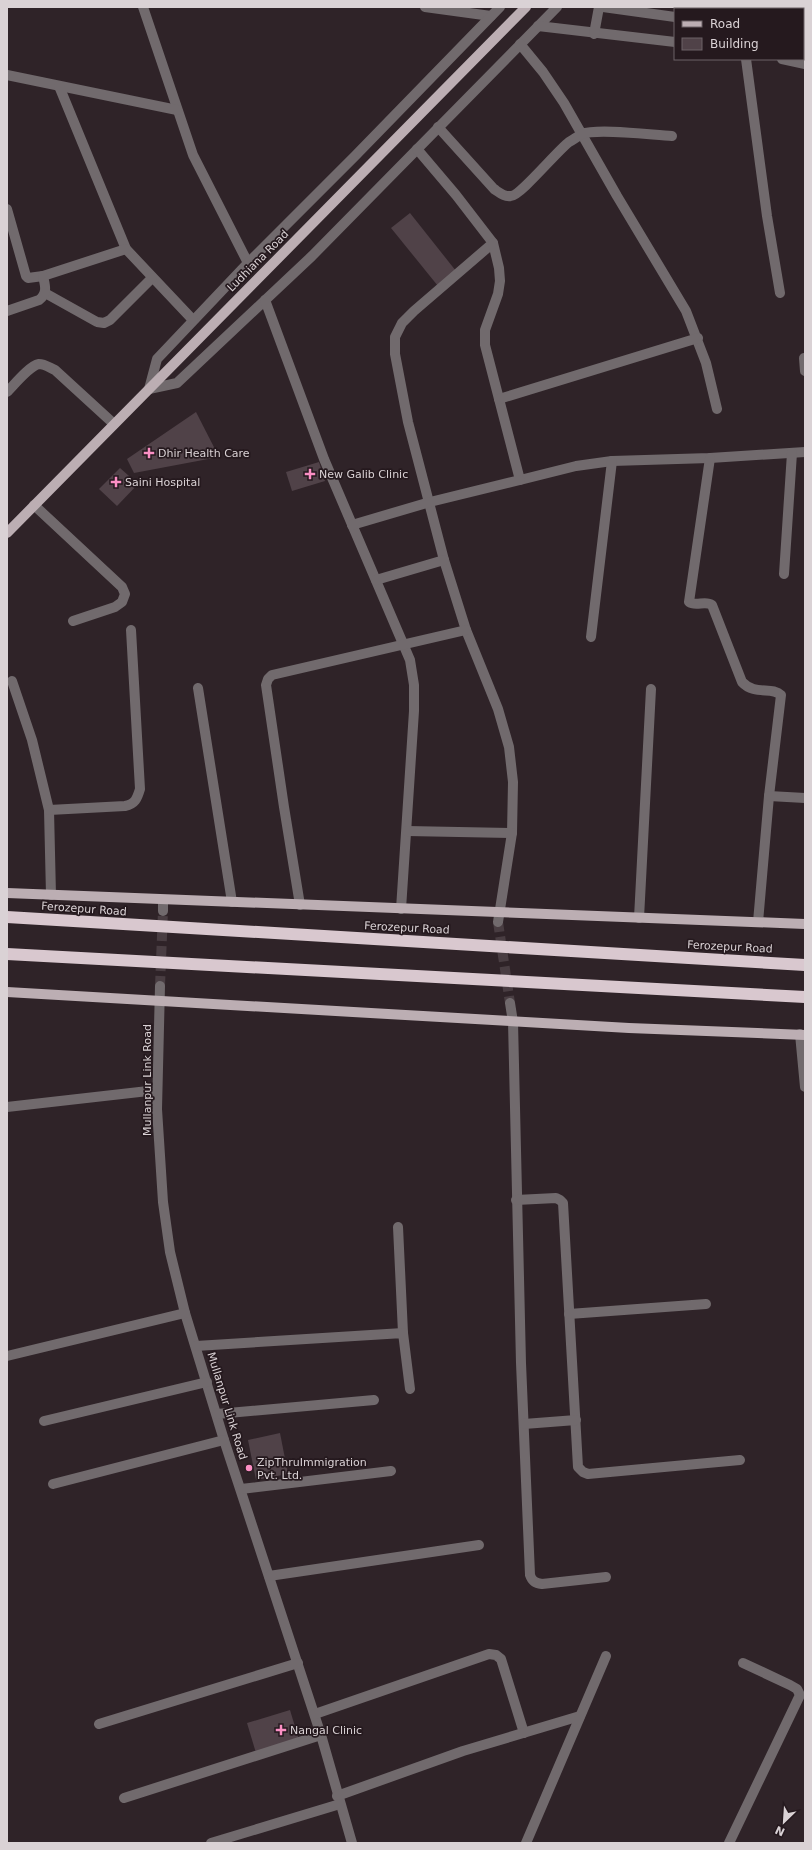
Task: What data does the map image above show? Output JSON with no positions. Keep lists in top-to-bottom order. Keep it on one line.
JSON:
{"streets":{"highway":["Ferozepur Road"],"main road":["Ludhiana Road"],"street":["Mullanpur Link Road"]},"places":{"health":["Dhir Health Care","New Galib Clinic","Saini Hospital","Nangal Clinic"],"other":["ZipThruImmigration Pvt. Ltd."]},"legend":["Road","Building"],"north":"bottom left"}
